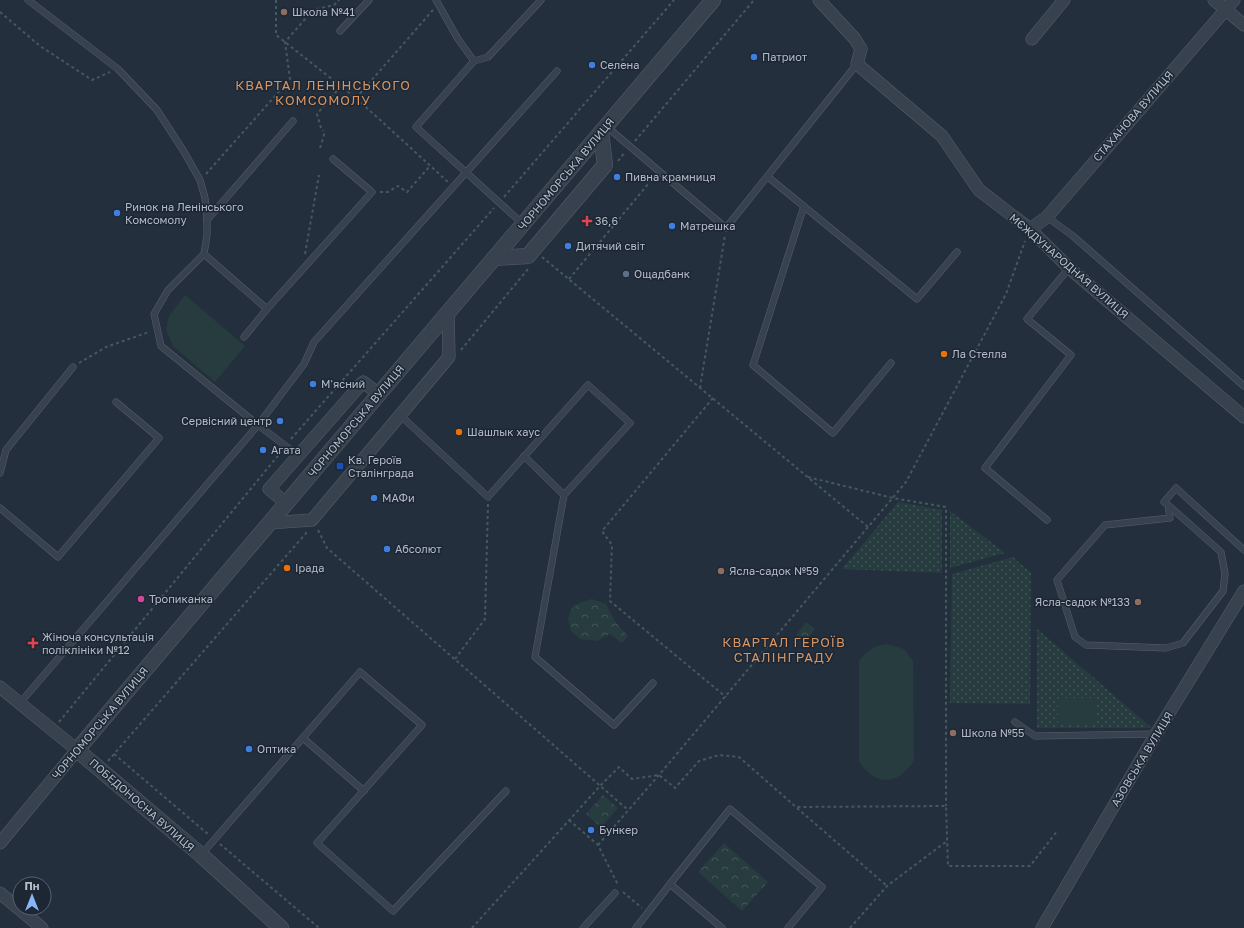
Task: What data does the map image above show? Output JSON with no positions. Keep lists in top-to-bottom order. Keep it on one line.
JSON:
{"streets":{"street":["СТАХАНОВА ВУЛИЦЯ","ЧОРНОМОРСЬКА ВУЛИЦЯ","МЄЖДУНАРОДНАЯ ВУЛИЦЯ","АЗОВСЬКА ВУЛИЦЯ","ПОБЕДОНОСНА ВУЛИЦЯ"]},"crossings":[["СТАХАНОВА ВУЛИЦЯ","МЄЖДУНАРОДНАЯ ВУЛИЦЯ"],["ЧОРНОМОРСЬКА ВУЛИЦЯ","ПОБЕДОНОСНА ВУЛИЦЯ"]],"districts":["КВАРТАЛ ЛЕНІНСЬКОГО КОМСОМОЛУ","КВАРТАЛ ГЕРОЇВ СТАЛІНГРАДУ"],"places":{"other":["Школа №41","Патриот","Селена","Пивна крамниця","Ринок на Ленінського Комсомолу","Матрешка","Дитячий світ","Ощадбанк","Ла Стелла","М'ясний","Сервісний центр","Шашлык хаус","Агата","МАФи","Абсолют","Ірада","Ясла-садок №59","Тропиканка","Ясла-садок №133","Школа №55","Оптика","Бункер"],"health":["36,6","Жіноча консультація поліклініки №12"],"transit":["Кв. Героїв Сталінграда"]},"north":"top"}
